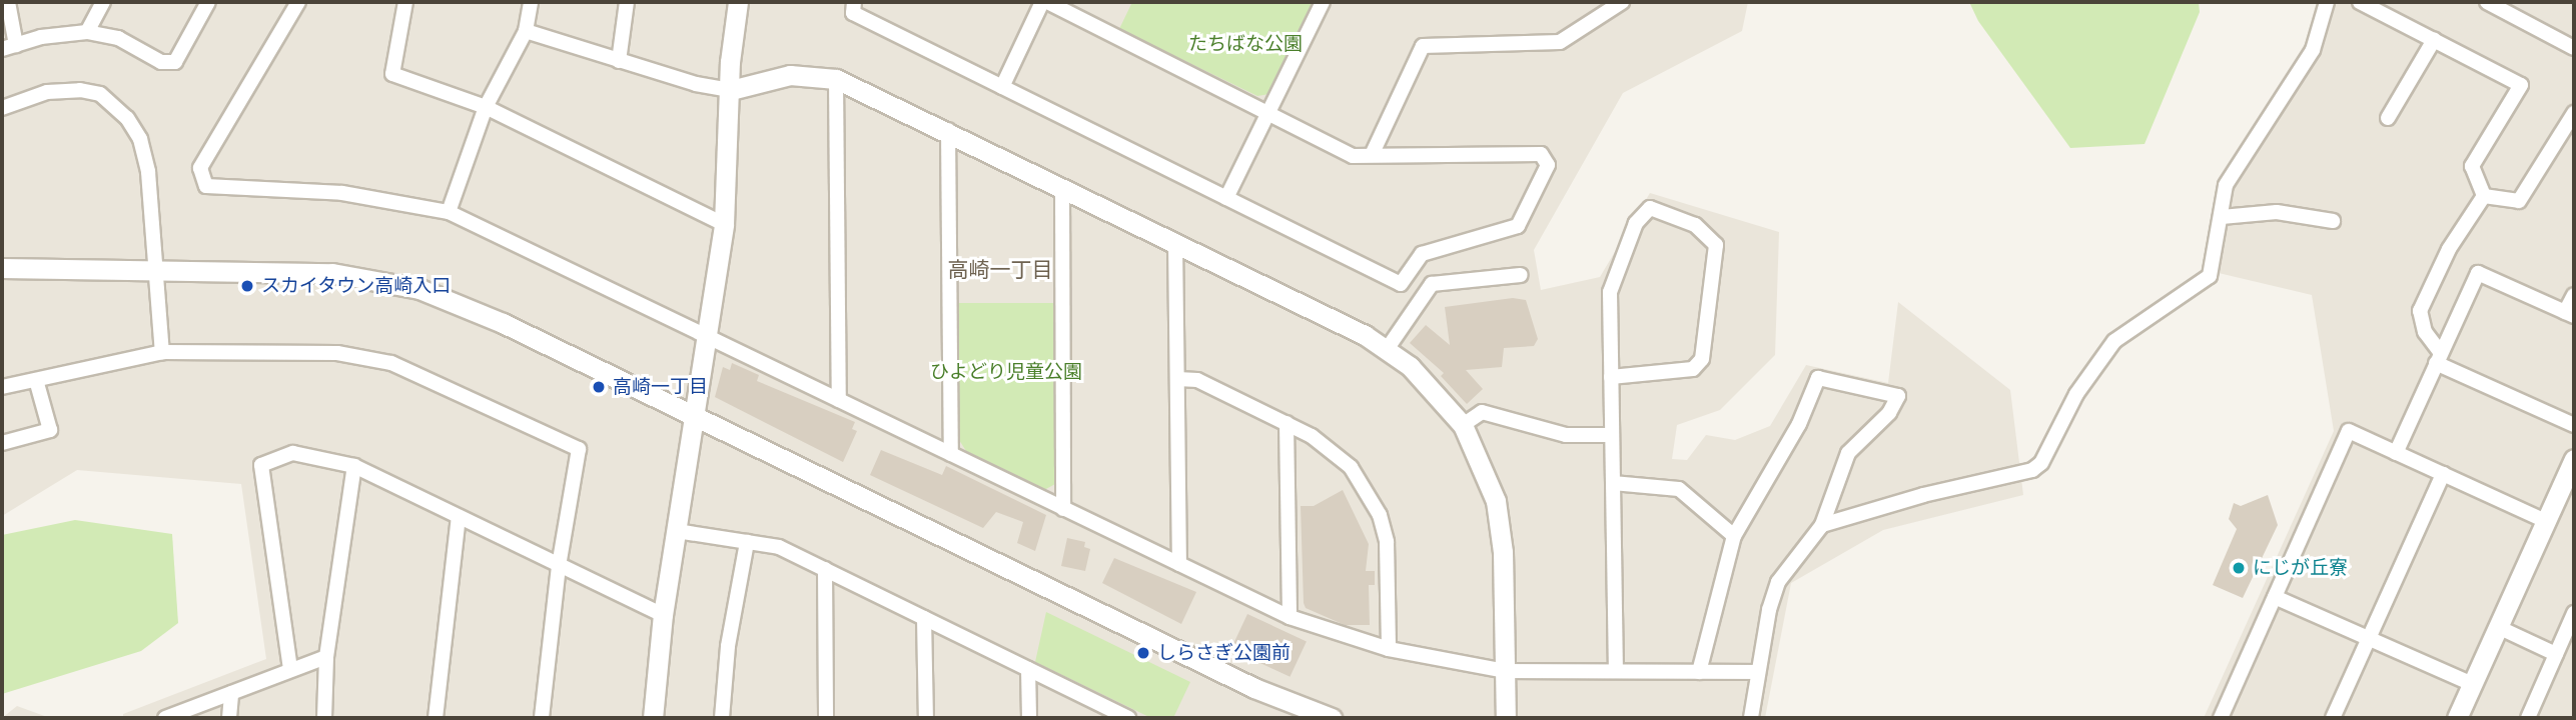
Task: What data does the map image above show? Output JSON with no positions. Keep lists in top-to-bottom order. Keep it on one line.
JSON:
{"districts":["高崎一丁目"],"parks":["たちばな公園","ひよどり児童公園"],"places":["スカイタウン高崎入口","高崎一丁目","にじが丘寮","しらさぎ公園前"]}
